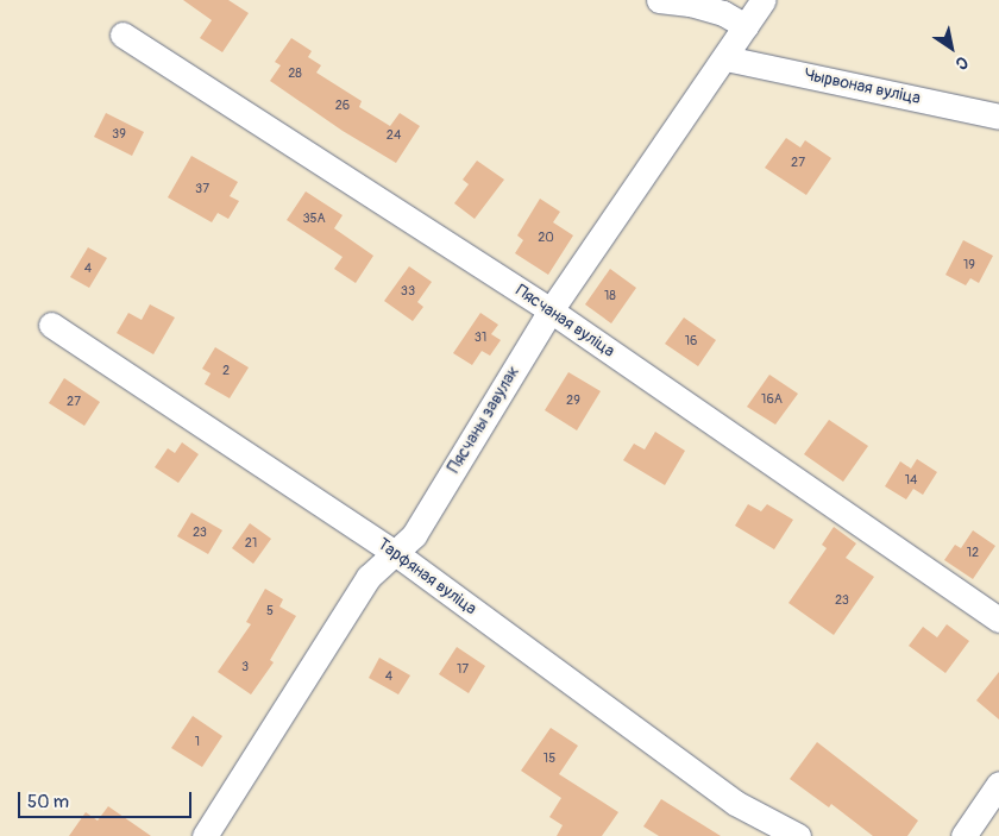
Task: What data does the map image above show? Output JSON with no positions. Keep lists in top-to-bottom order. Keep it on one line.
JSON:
{"streets":{"street":["Чырвоная вуліца","Пясчаная вуліца","Пясчаны завулак","Тарфяная вуліца"]},"crossings":[["Чырвоная вуліца","Пясчаны завулак"],["Пясчаная вуліца","Пясчаны завулак"],["Пясчаны завулак","Тарфяная вуліца"]],"house_numbers":["28","26","39","24","27","37","35А","20","19","4","33","18","31","16","2","16А","29","27","14","23","21","12","23","5","3","17","4","1","15"],"scale_bar":"50 m","north":"bottom right"}
